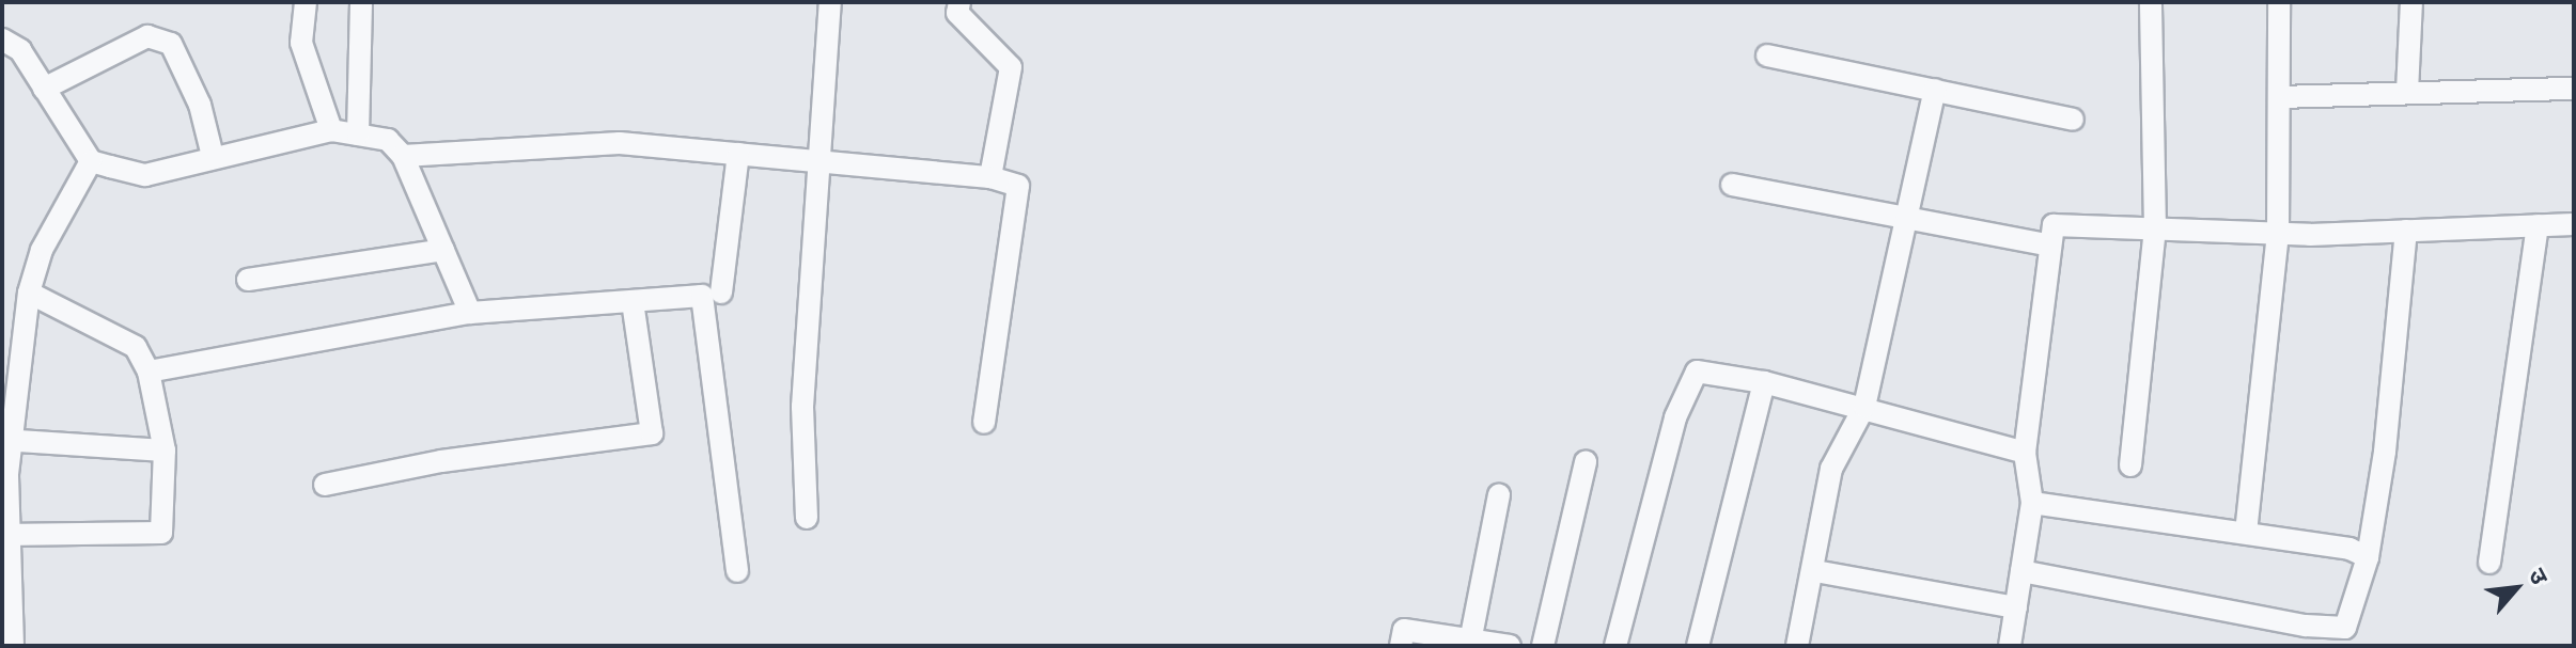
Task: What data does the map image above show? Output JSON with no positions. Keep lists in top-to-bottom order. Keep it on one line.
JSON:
{"north":"top right"}
